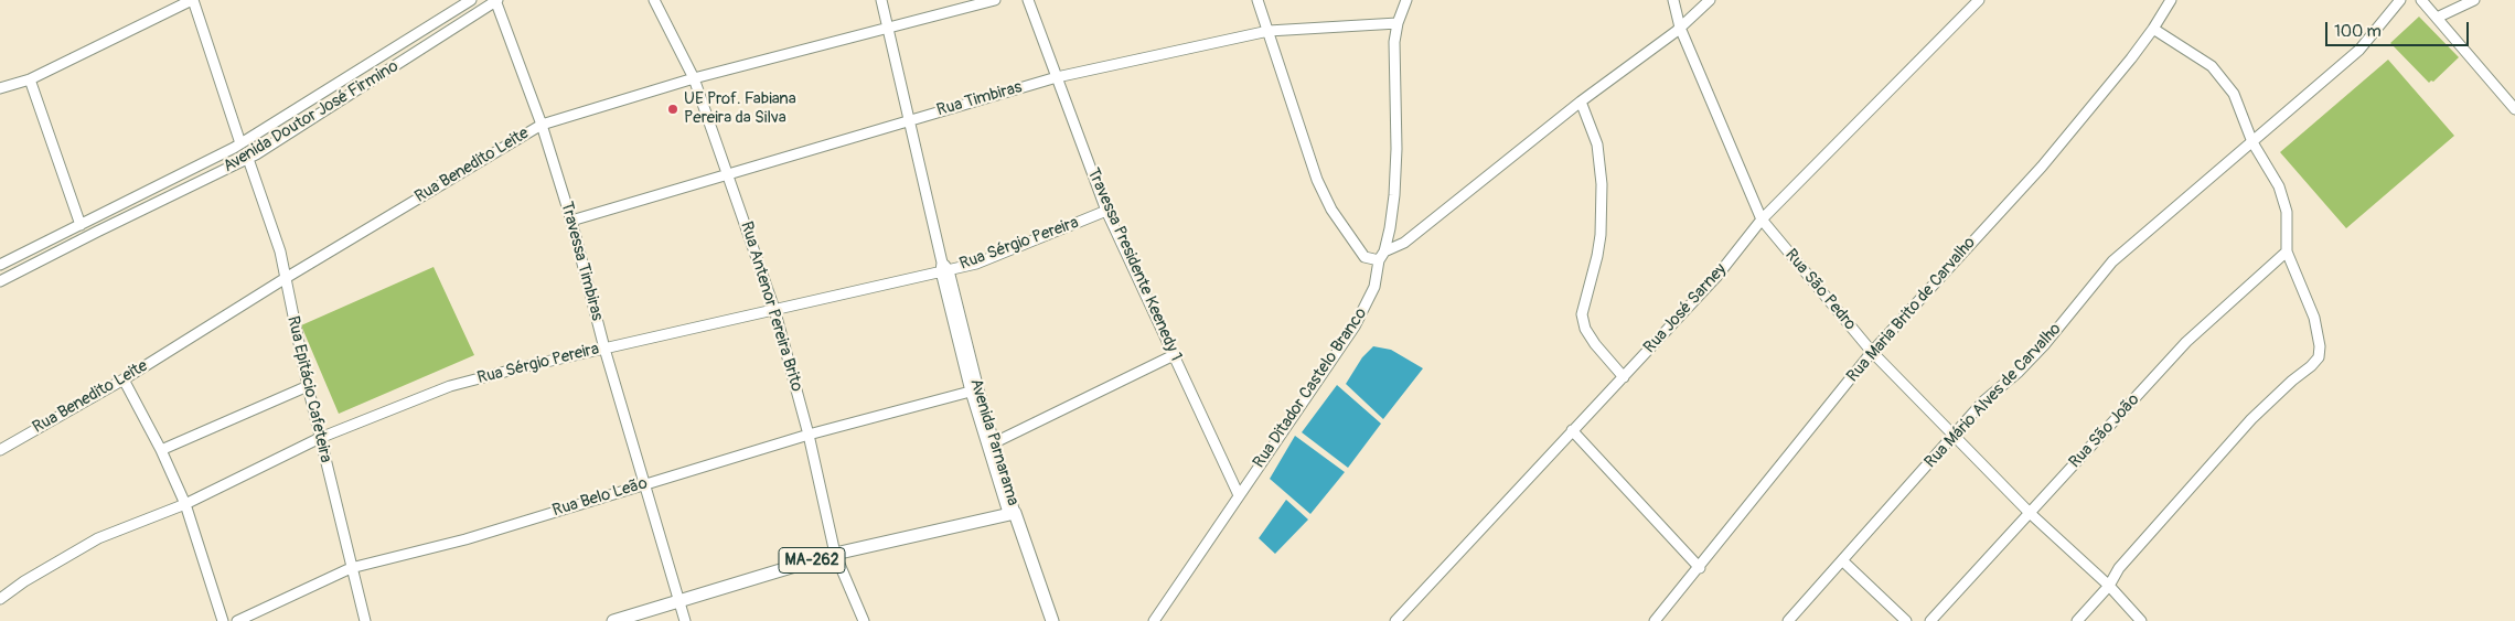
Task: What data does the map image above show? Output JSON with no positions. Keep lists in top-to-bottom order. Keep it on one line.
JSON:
{"streets":{"main road":["Avenida Parnarama","MA-262"],"street":["Rua Timbiras","Avenida Doutor José Firmino","Rua Benedito Leite","Rua Sérgio Pereira","Travessa Timbiras","Travessa Presidente Keenedy 1","Rua São Pedro","Rua Antenor Pereira Brito","Rua José Sarney","Rua Maria Brito de Carvalho","Rua Ditador Castelo Branco","Rua Epitácio Cafeteira","Rua Mário Alves de Carvalho","Rua São João","Rua Belo Leão"]},"crossings":[["Rua Timbiras","Travessa Timbiras"],["Rua Timbiras","Travessa Presidente Keenedy 1"],["Rua Timbiras","Rua Antenor Pereira Brito"],["Rua Timbiras","Rua Ditador Castelo Branco"],["Rua Timbiras","Avenida Parnarama"],["Avenida Doutor José Firmino","Travessa Timbiras"],["Avenida Doutor José Firmino","Rua Epitácio Cafeteira"],["Rua Benedito Leite","Travessa Timbiras"],["Rua Benedito Leite","Rua Antenor Pereira Brito"],["Rua Benedito Leite","Rua Epitácio Cafeteira"],["Rua Benedito Leite","Avenida Parnarama"],["Rua Sérgio Pereira","Travessa Timbiras"],["Rua Sérgio Pereira","Travessa Presidente Keenedy 1"],["Rua Sérgio Pereira","Rua Antenor Pereira Brito"],["Rua Sérgio Pereira","Rua Epitácio Cafeteira"],["Rua Sérgio Pereira","Avenida Parnarama"],["Travessa Timbiras","Rua Belo Leão"],["Travessa Timbiras","MA-262"],["Travessa Presidente Keenedy 1","Rua Ditador Castelo Branco"],["Rua São Pedro","Rua José Sarney"],["Rua São Pedro","Rua Maria Brito de Carvalho"],["Rua São Pedro","Rua Mário Alves de Carvalho"],["Rua São Pedro","Rua São João"],["Rua Antenor Pereira Brito","Rua Belo Leão"],["Rua Antenor Pereira Brito","MA-262"],["Rua Epitácio Cafeteira","Rua Belo Leão"],["Avenida Parnarama","Rua Belo Leão"],["Avenida Parnarama","MA-262"]],"places":["UE Prof. Fabiana Pereira da Silva"],"scale_bar":"100 m"}
